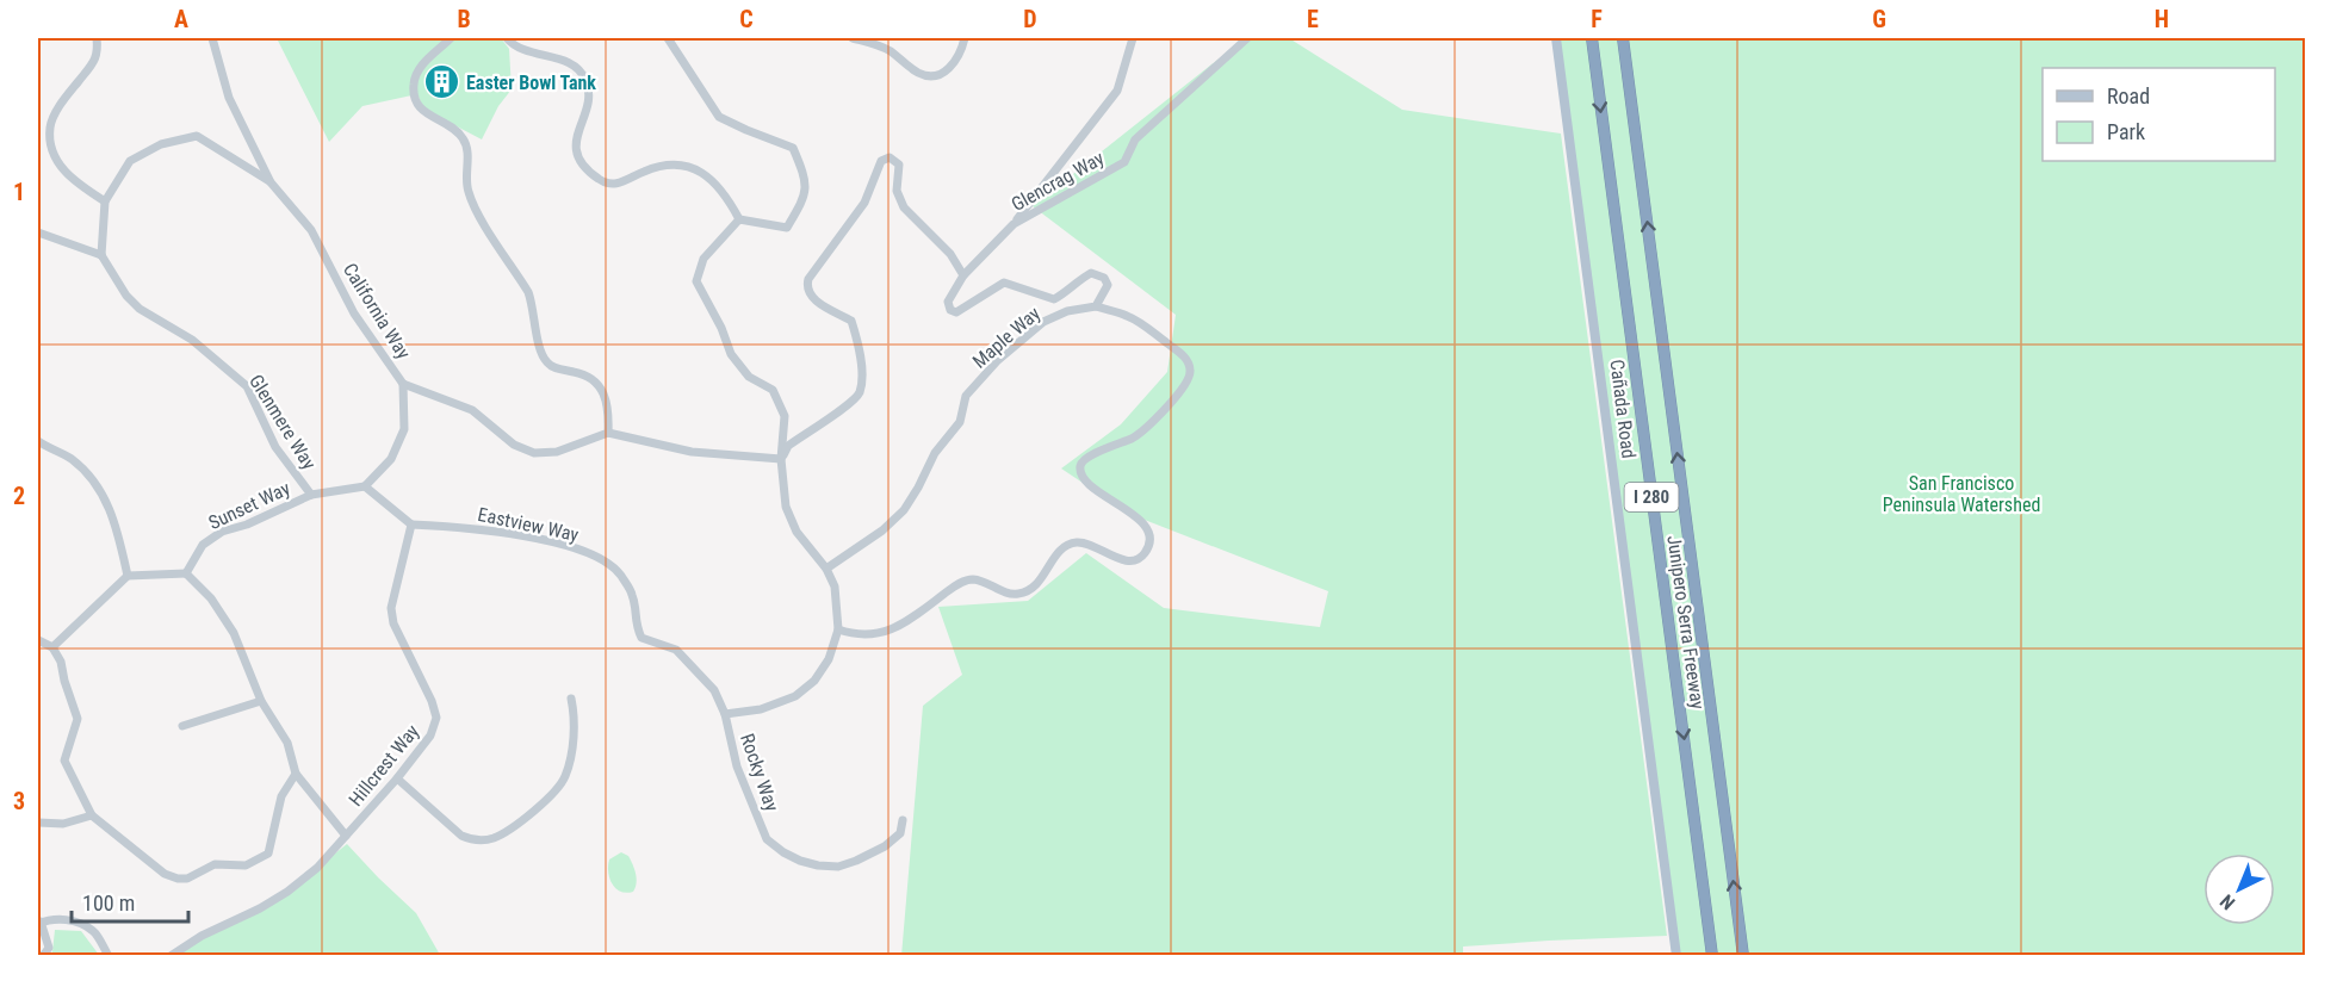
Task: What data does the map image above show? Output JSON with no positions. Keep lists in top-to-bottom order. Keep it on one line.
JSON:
{"streets":{"highway":["I 280","Junipero Serra Freeway"],"main road":["Cañada Road"],"street":["Glencrag Way","California Way","Maple Way","Glenmere Way","Sunset Way","Eastview Way","Hillcrest Way","Rocky Way"]},"crossings":[["Glencrag Way","Maple Way"],["Glenmere Way","Sunset Way"],["Eastview Way","Hillcrest Way"],["Eastview Way","Rocky Way"]],"parks":["San Francisco Peninsula Watershed"],"places":{"building":["Easter Bowl Tank"]},"legend":["Road","Park"],"scale_bar":"100 m","north":"bottom left","grid":{"columns":["A","B","C","D","E","F","G","H"],"rows":["1","2","3"]}}
